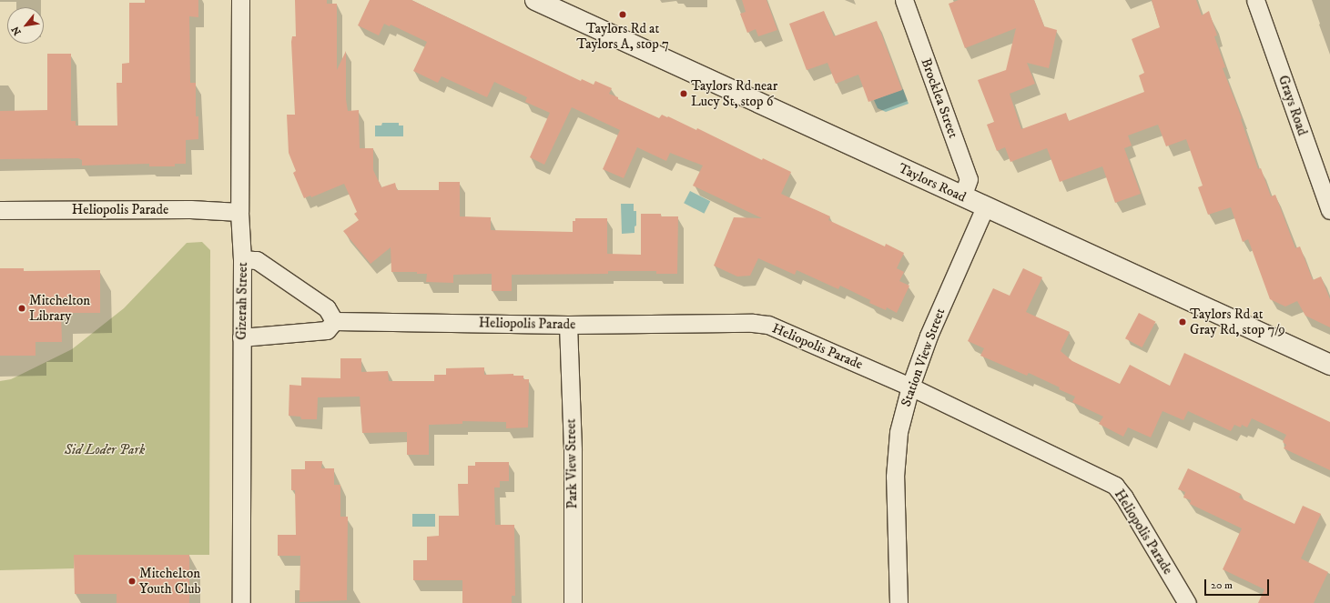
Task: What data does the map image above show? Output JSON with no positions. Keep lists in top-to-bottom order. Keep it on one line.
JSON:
{"streets":{"street":["Brocklea Street","Grays Road","Taylors Road","Heliopolis Parade","Gizerah Street","Station View Street","Park View Street"]},"crossings":[["Brocklea Street","Taylors Road"],["Taylors Road","Station View Street"],["Heliopolis Parade","Gizerah Street"],["Heliopolis Parade","Station View Street"],["Heliopolis Parade","Park View Street"]],"parks":["Sid Loder Park"],"places":["Taylors Rd at Taylors A, stop 7","Taylors Rd near Lucy St, stop 6","Mitchelton Library","Taylors Rd at Gray Rd, stop 7/9","Mitchelton Youth Club"],"scale_bar":"20 m","north":"bottom left"}
